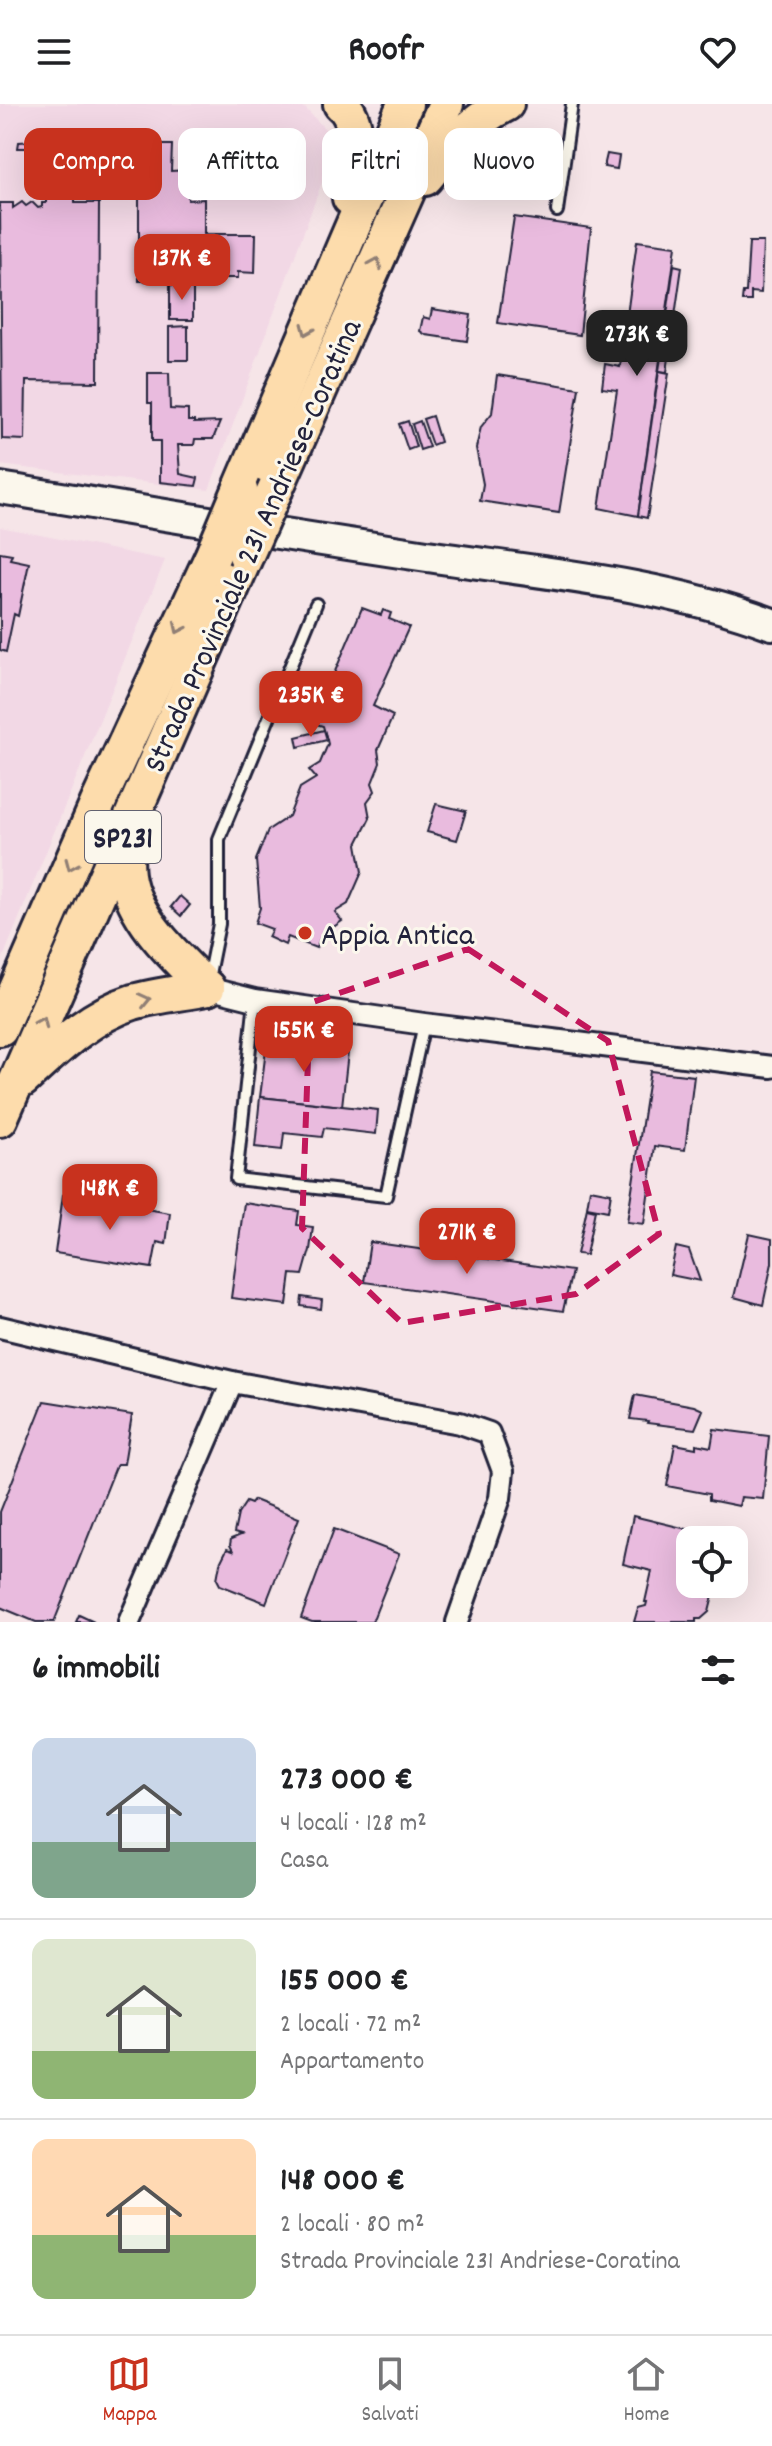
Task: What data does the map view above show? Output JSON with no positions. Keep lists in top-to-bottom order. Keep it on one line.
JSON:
{"streets":{"highway":["Strada Provinciale 231 Andriese-Coratina","SP231"]},"places":["Appia Antica"],"page":{"header":"Roofr","chip":["Compra","Affitta","Filtri","Nuovo"],"price":["137K €","273K €","235K €","155K €","148K €","271K €"],"heading":"6 immobili","list":[{"name":"273 000 €","note":"4 locali · 128 m² · Casa"},{"name":"155 000 €","note":"2 locali · 72 m² · Appartamento"},{"name":"148 000 €","note":"2 locali · 80 m² · Strada Provinciale 231 Andriese-Coratina"}],"tabs":["Mappa","Salvati","Home"]}}
